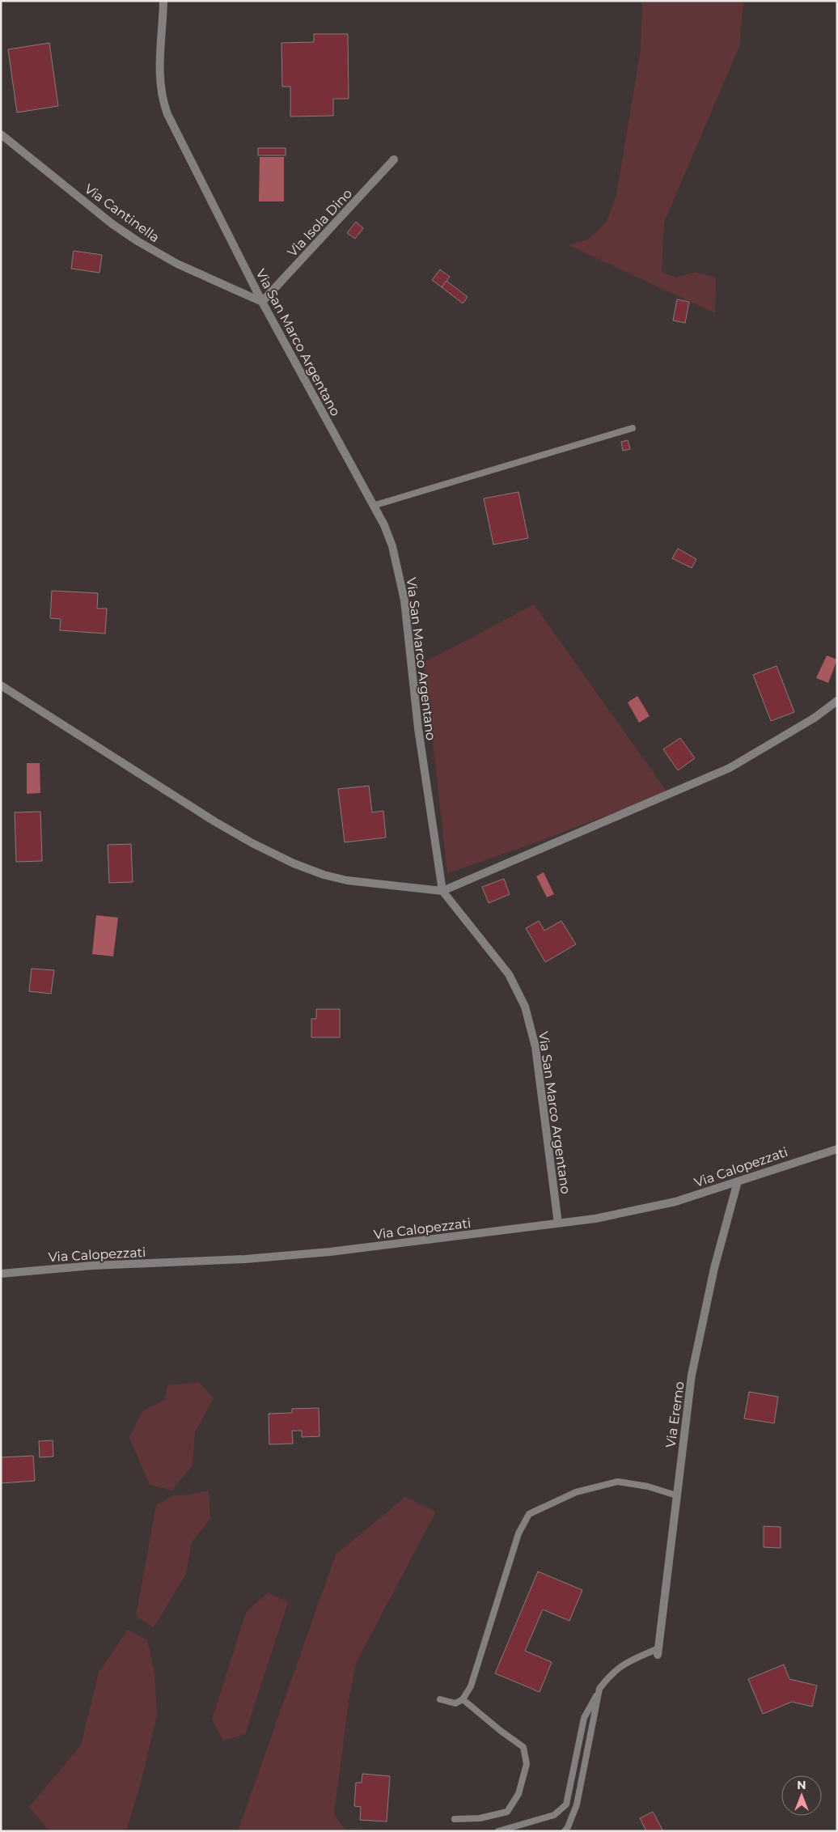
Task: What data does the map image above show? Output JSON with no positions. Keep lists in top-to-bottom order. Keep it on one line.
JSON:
{"streets":{"street":["Via Cantinella","Via Isola Dino","Via San Marco Argentano","Via Calopezzati","Via Eremo"]},"crossings":[["Via Cantinella","Via Isola Dino"],["Via Cantinella","Via San Marco Argentano"],["Via Isola Dino","Via San Marco Argentano"],["Via San Marco Argentano","Via Calopezzati"],["Via Calopezzati","Via Eremo"]],"north":"top"}
